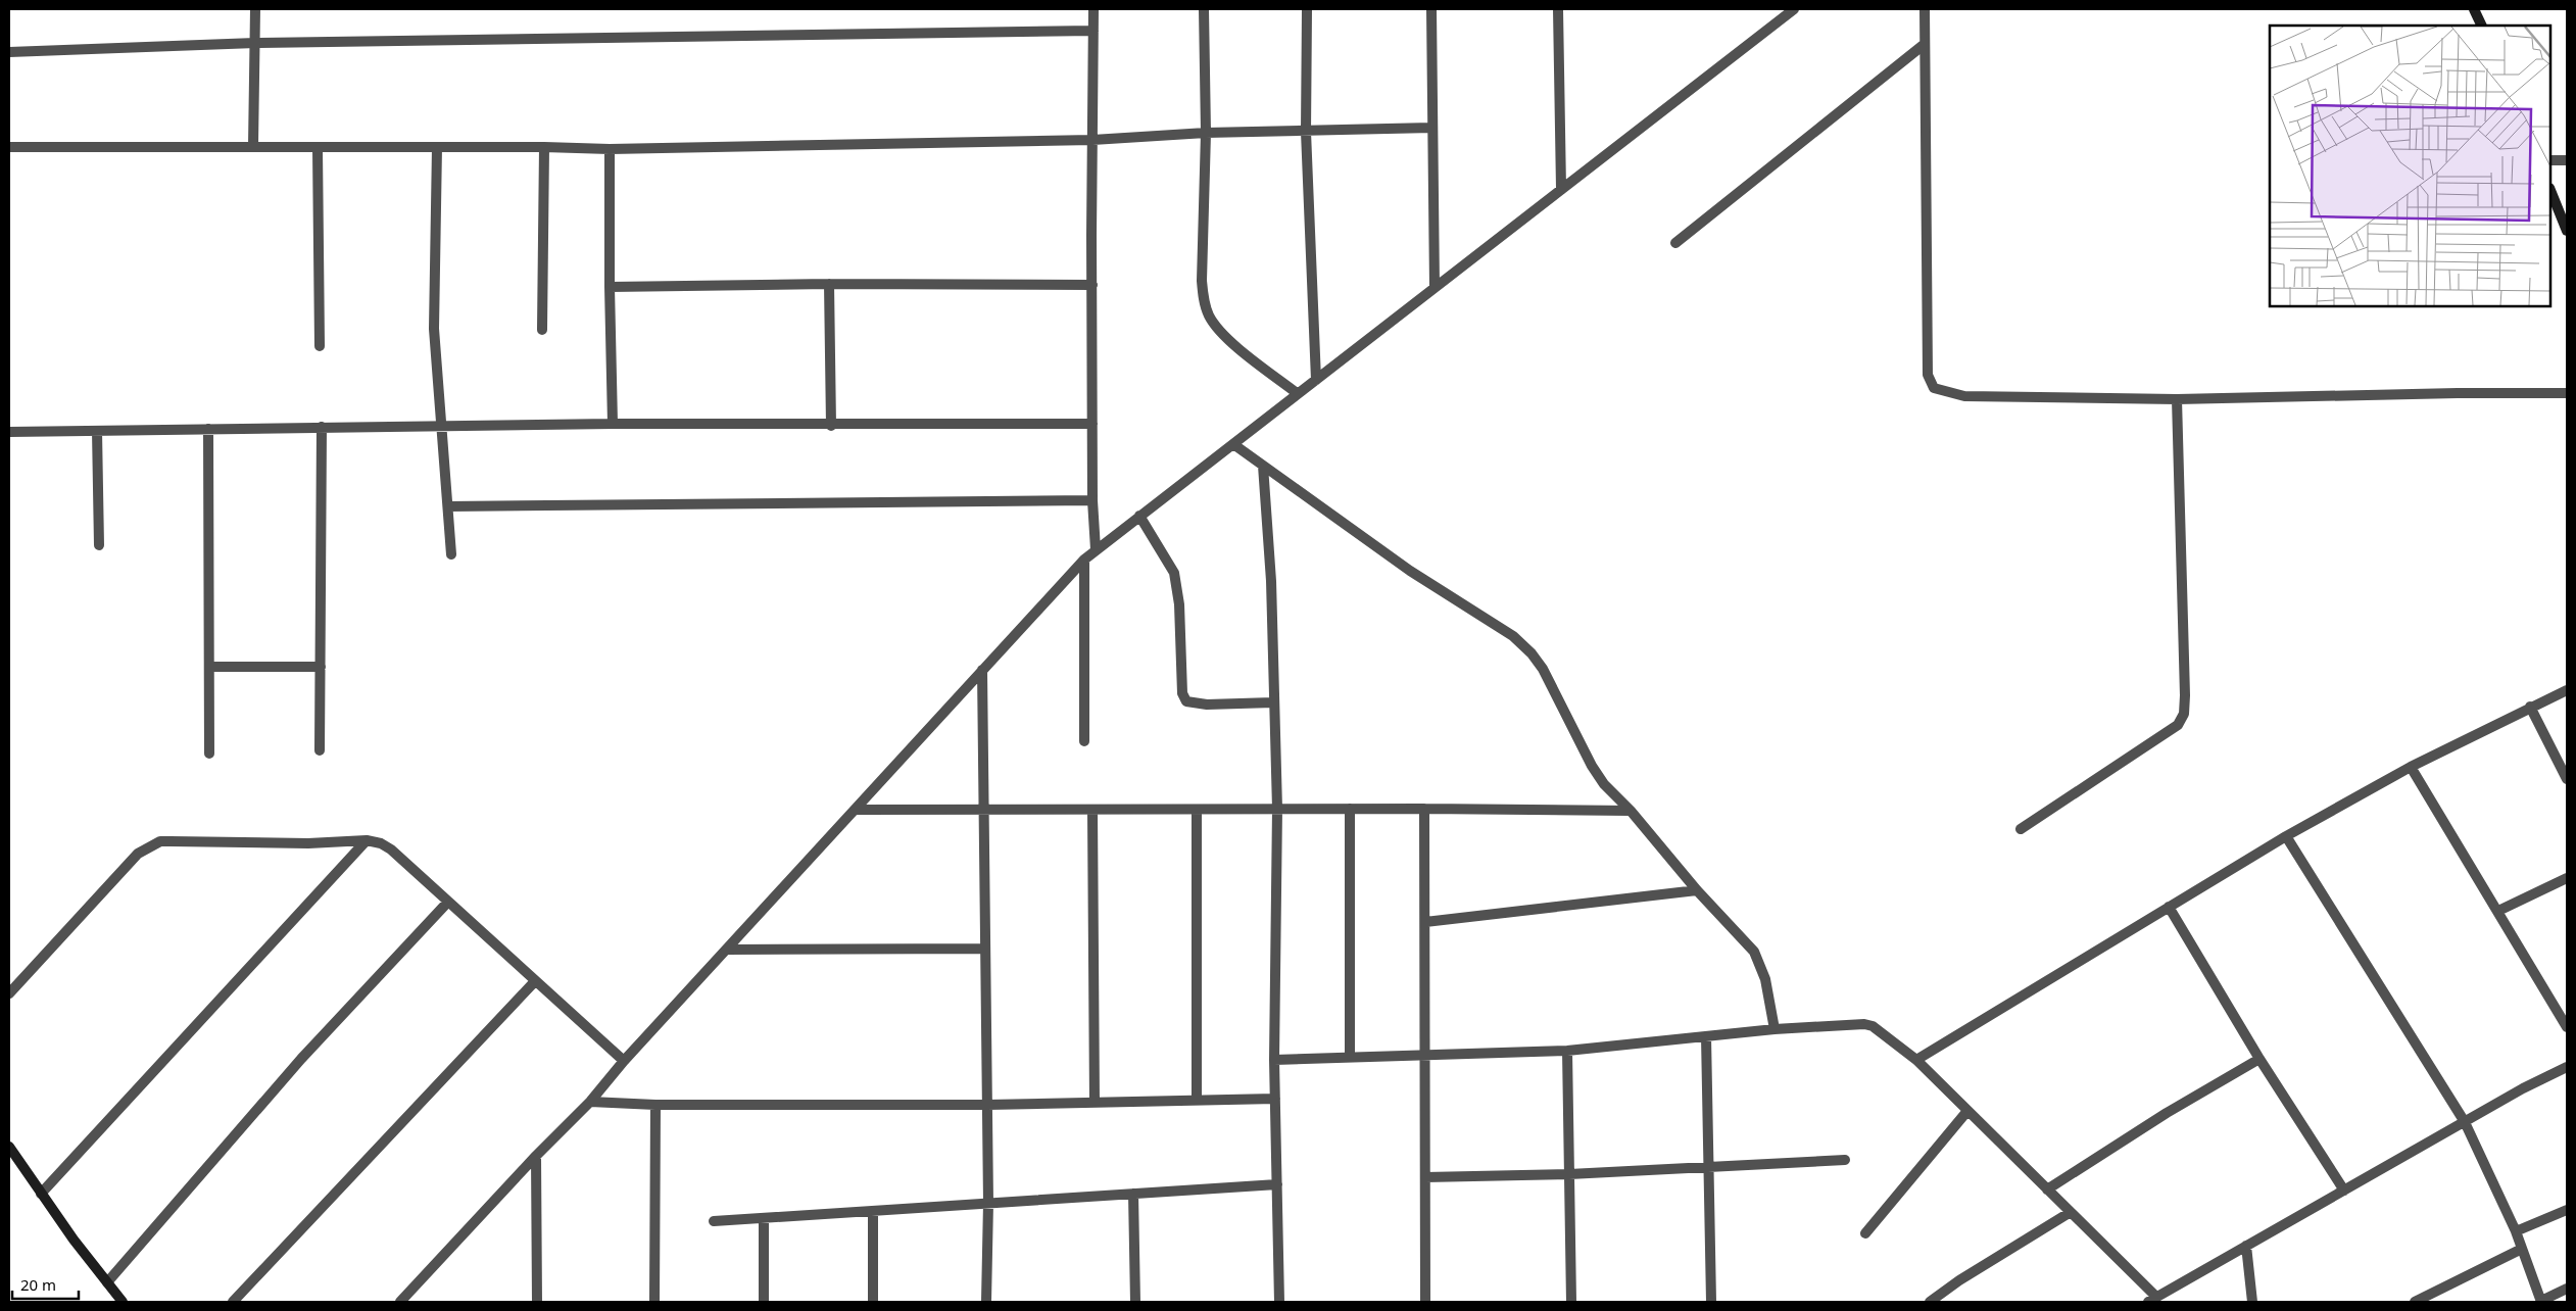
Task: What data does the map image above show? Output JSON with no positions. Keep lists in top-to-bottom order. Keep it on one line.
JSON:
{"scale_bar":"20 m"}
